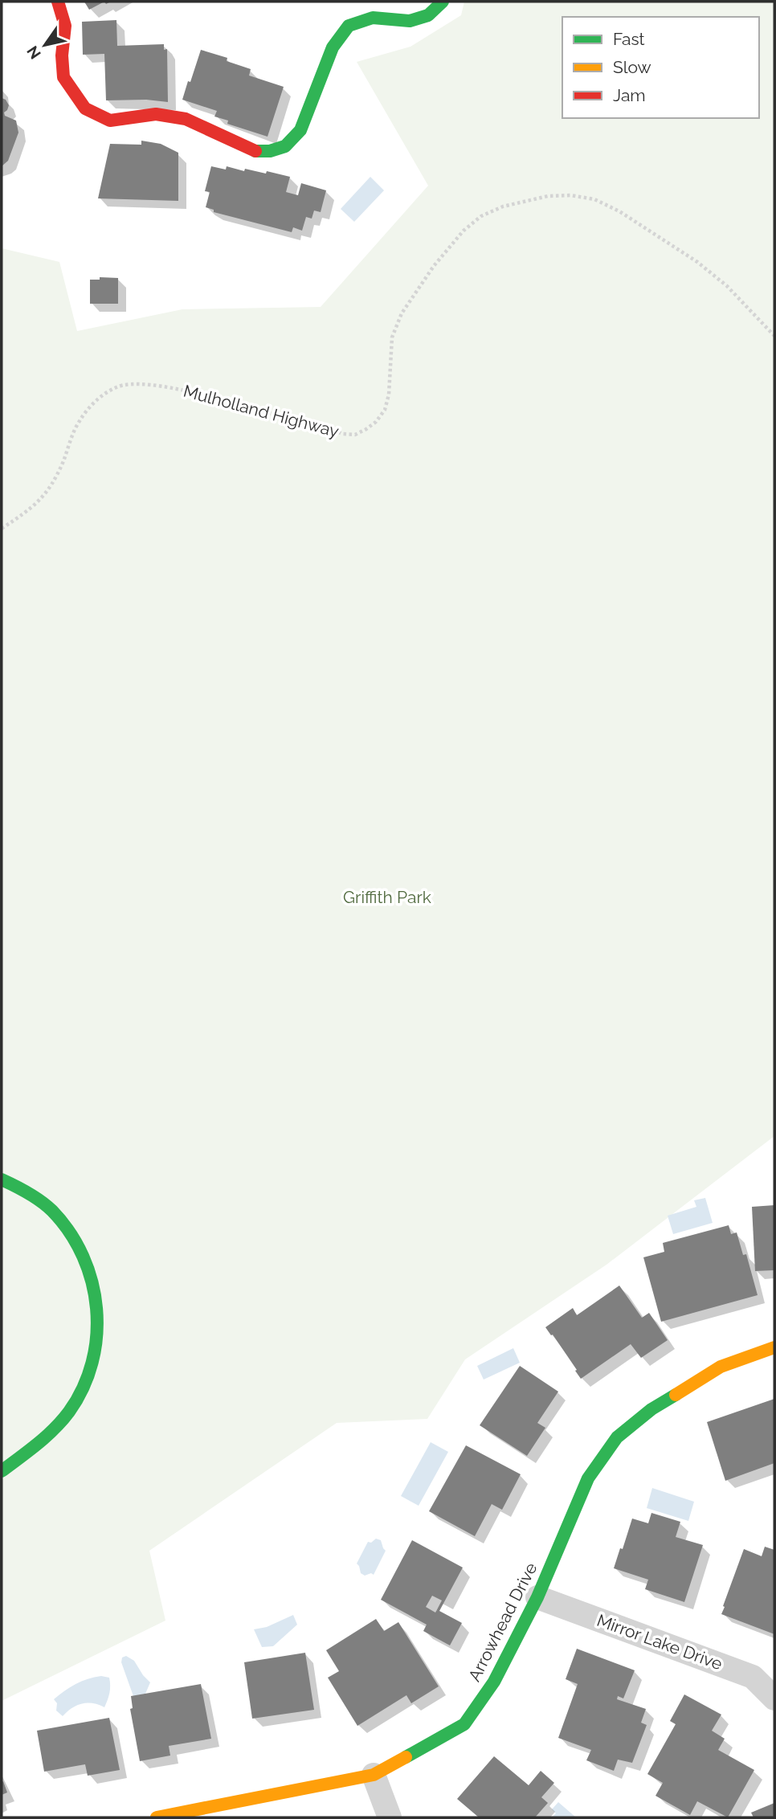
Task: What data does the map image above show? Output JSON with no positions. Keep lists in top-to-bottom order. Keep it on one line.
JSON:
{"streets":{"street":["Arrowhead Drive","Mirror Lake Drive"],"path":["Mulholland Highway"]},"crossings":[["Arrowhead Drive","Mirror Lake Drive"]],"parks":["Griffith Park"],"legend":["Fast","Slow","Jam"],"north":"bottom left"}
